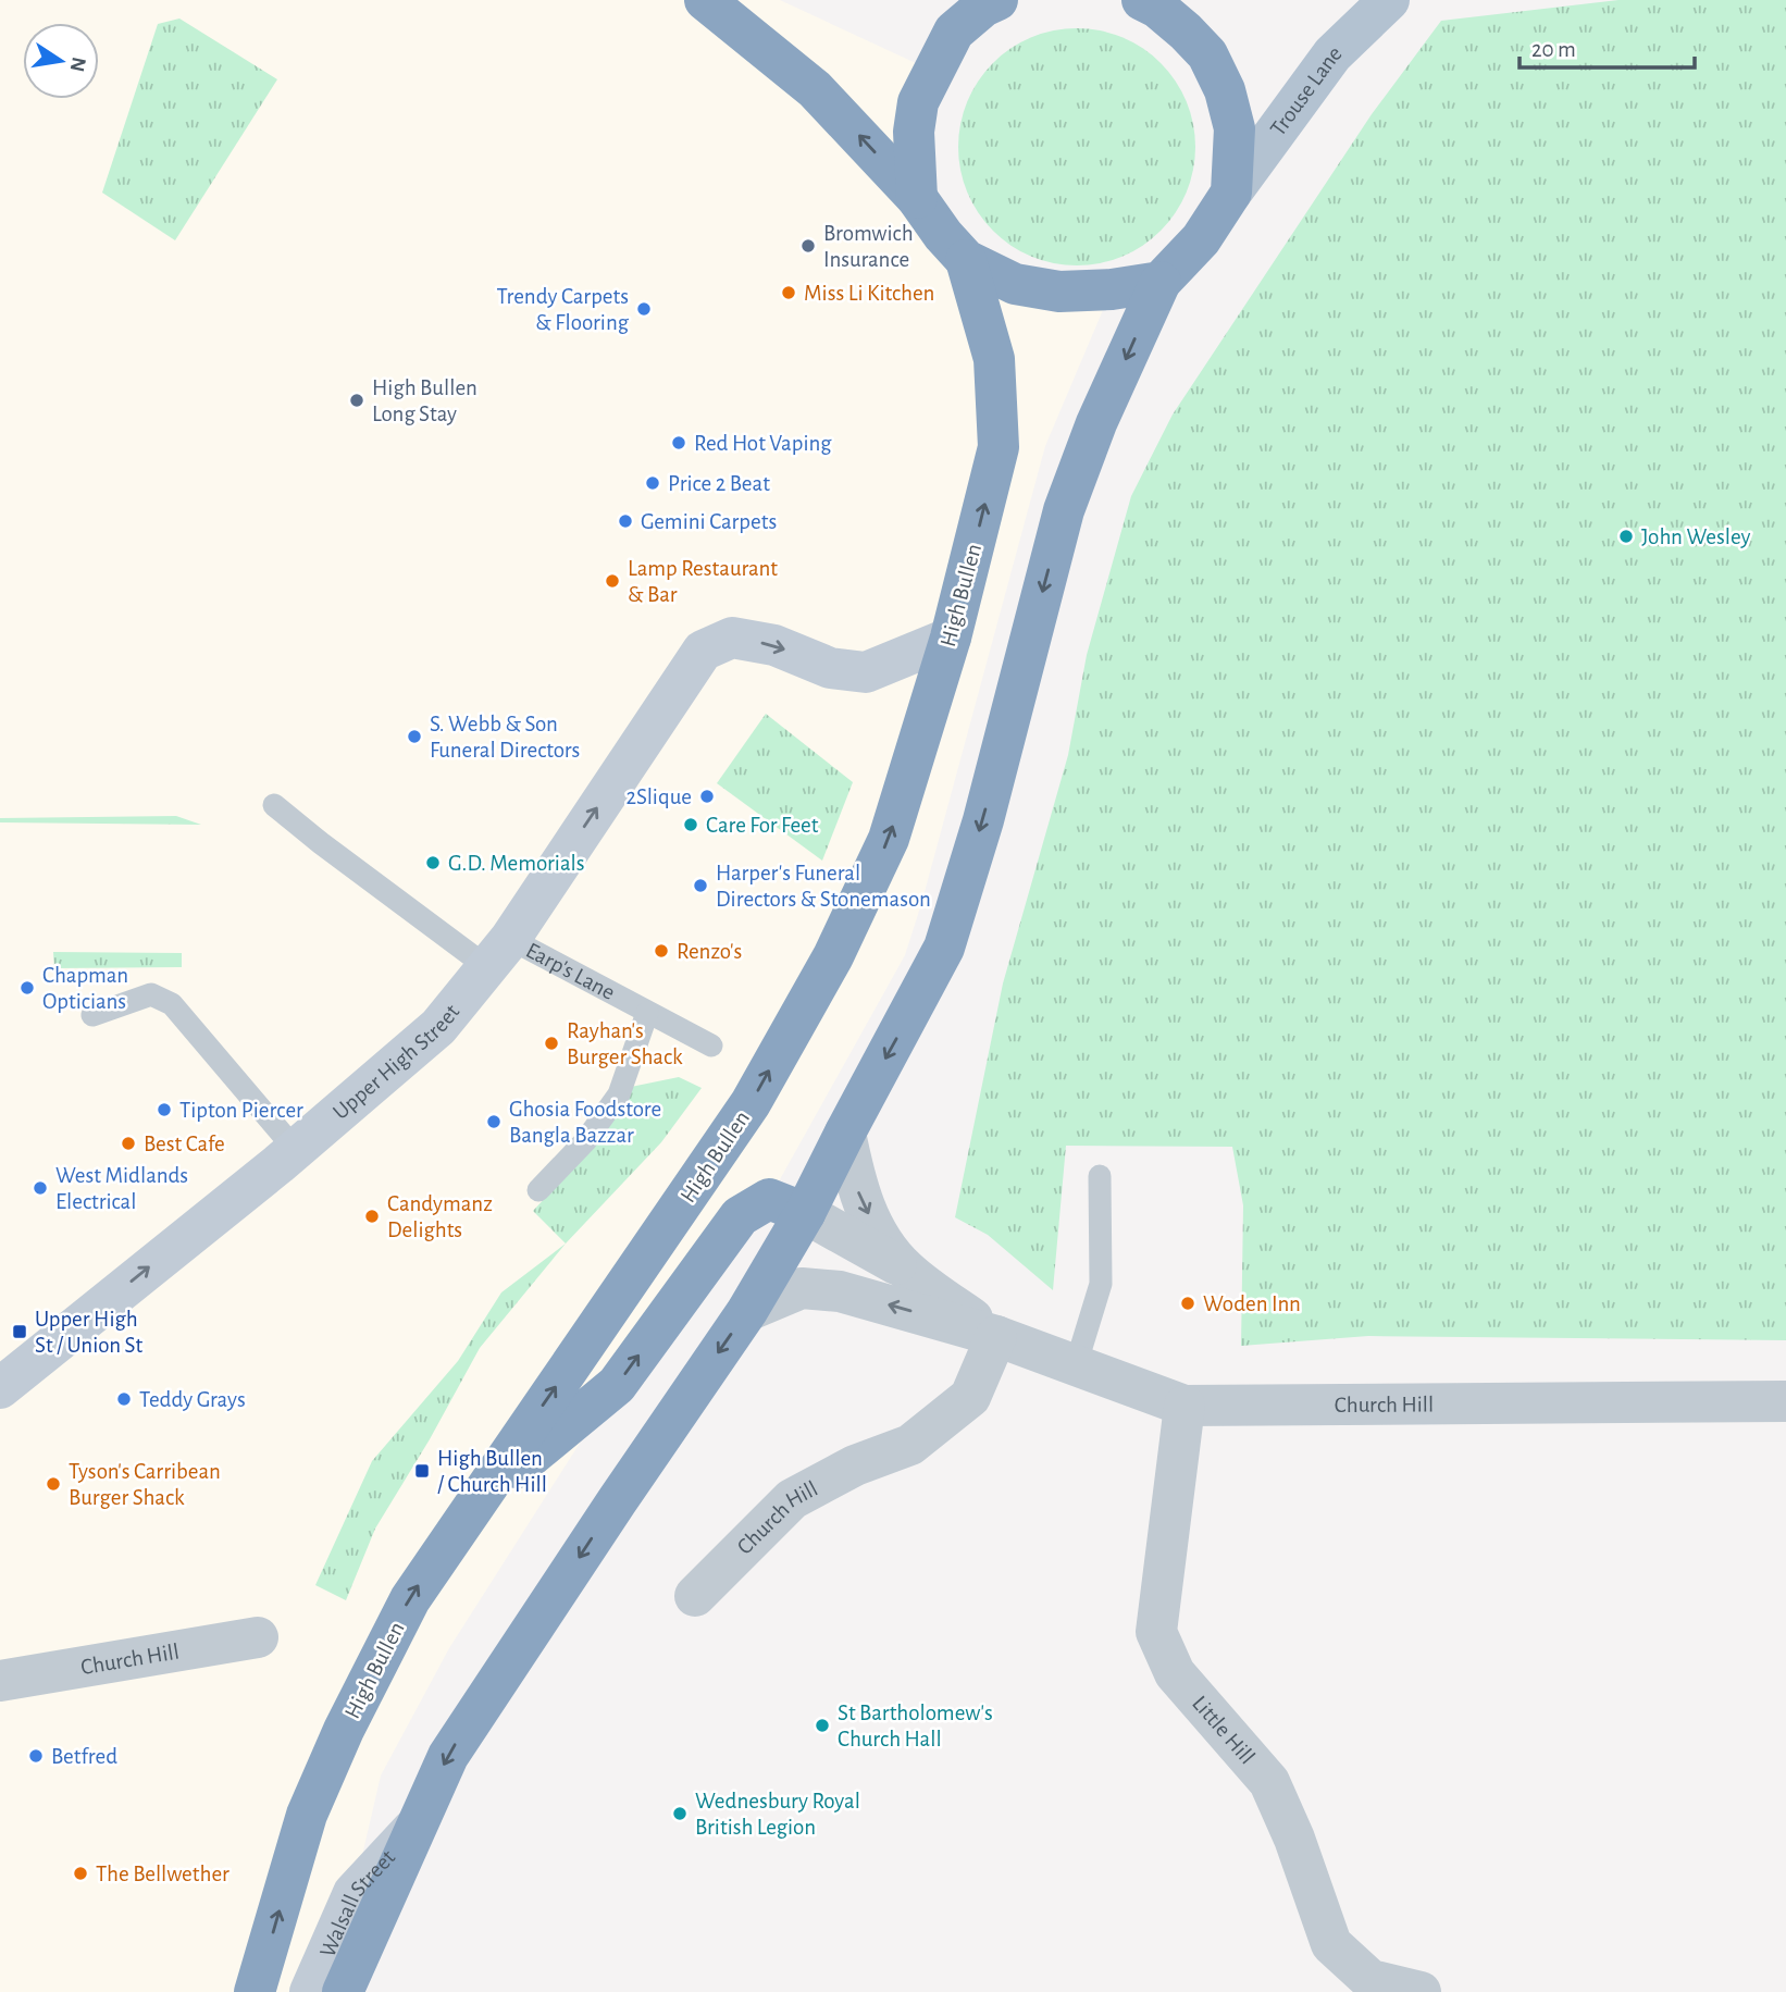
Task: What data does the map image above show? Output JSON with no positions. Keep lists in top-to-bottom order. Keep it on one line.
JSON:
{"streets":{"highway":["High Bullen"],"main road":["Trouse Lane"],"street":["Upper High Street","Church Hill","Little Hill","Walsall Street"],"lane":["Earp's Lane"]},"crossings":[["High Bullen","Upper High Street"],["Earp's Lane","Upper High Street"],["Church Hill","Little Hill"]],"one_way":["Upper High Street"],"places":{"other":["Bromwich Insurance","Miss Li Kitchen","Trendy Carpets & Flooring","High Bullen Long Stay","Red Hot Vaping","Price 2 Beat","Gemini Carpets","John Wesley","Lamp Restaurant & Bar","S. Webb & Son Funeral Directors","2Slique","Care For Feet","G.D. Memorials","Harper's Funeral Directors & Stonemason","Renzo's","Chapman Opticians","Rayhan's Burger Shack","Tipton Piercer","Ghosia Foodstore Bangla Bazzar","Best Cafe","West Midlands Electrical","Candymanz Delights","Woden Inn","Teddy Grays","Tyson's Carribean Burger Shack","St Bartholomew's Church Hall","Betfred","Wednesbury Royal British Legion","The Bellwether"],"transit":["Upper High St / Union St","High Bullen / Church Hill"]},"scale_bar":"20 m","north":"right"}
